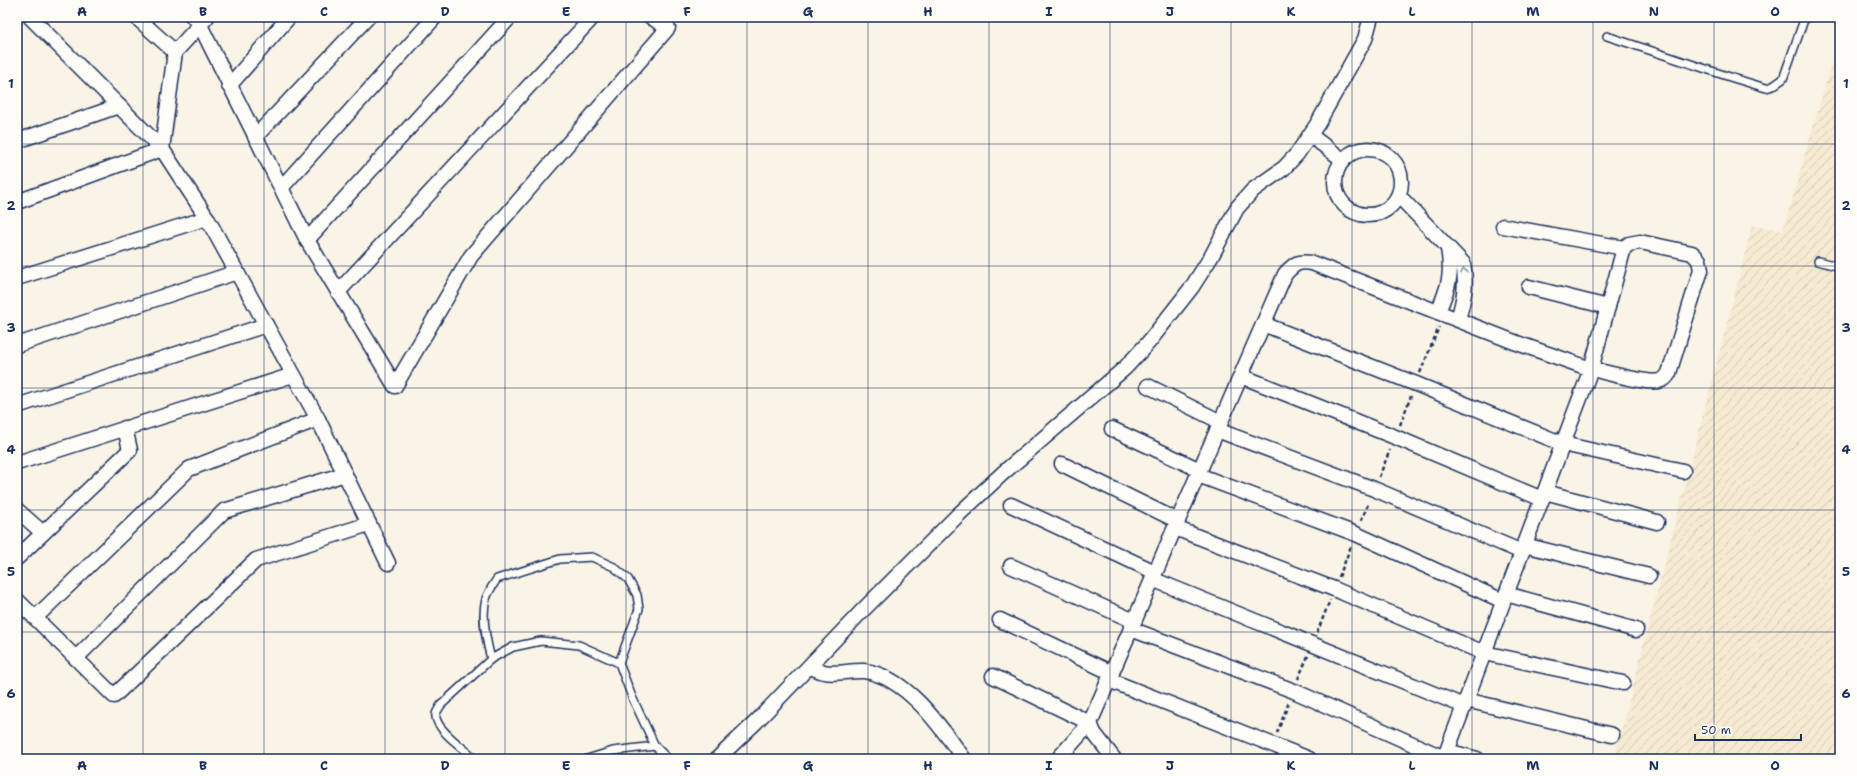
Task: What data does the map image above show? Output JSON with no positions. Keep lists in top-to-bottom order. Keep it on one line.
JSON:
{"scale_bar":"50 m","grid":{"columns":["A","B","C","D","E","F","G","H","I","J","K","L","M","N","O"],"rows":["1","2","3","4","5","6"]}}
